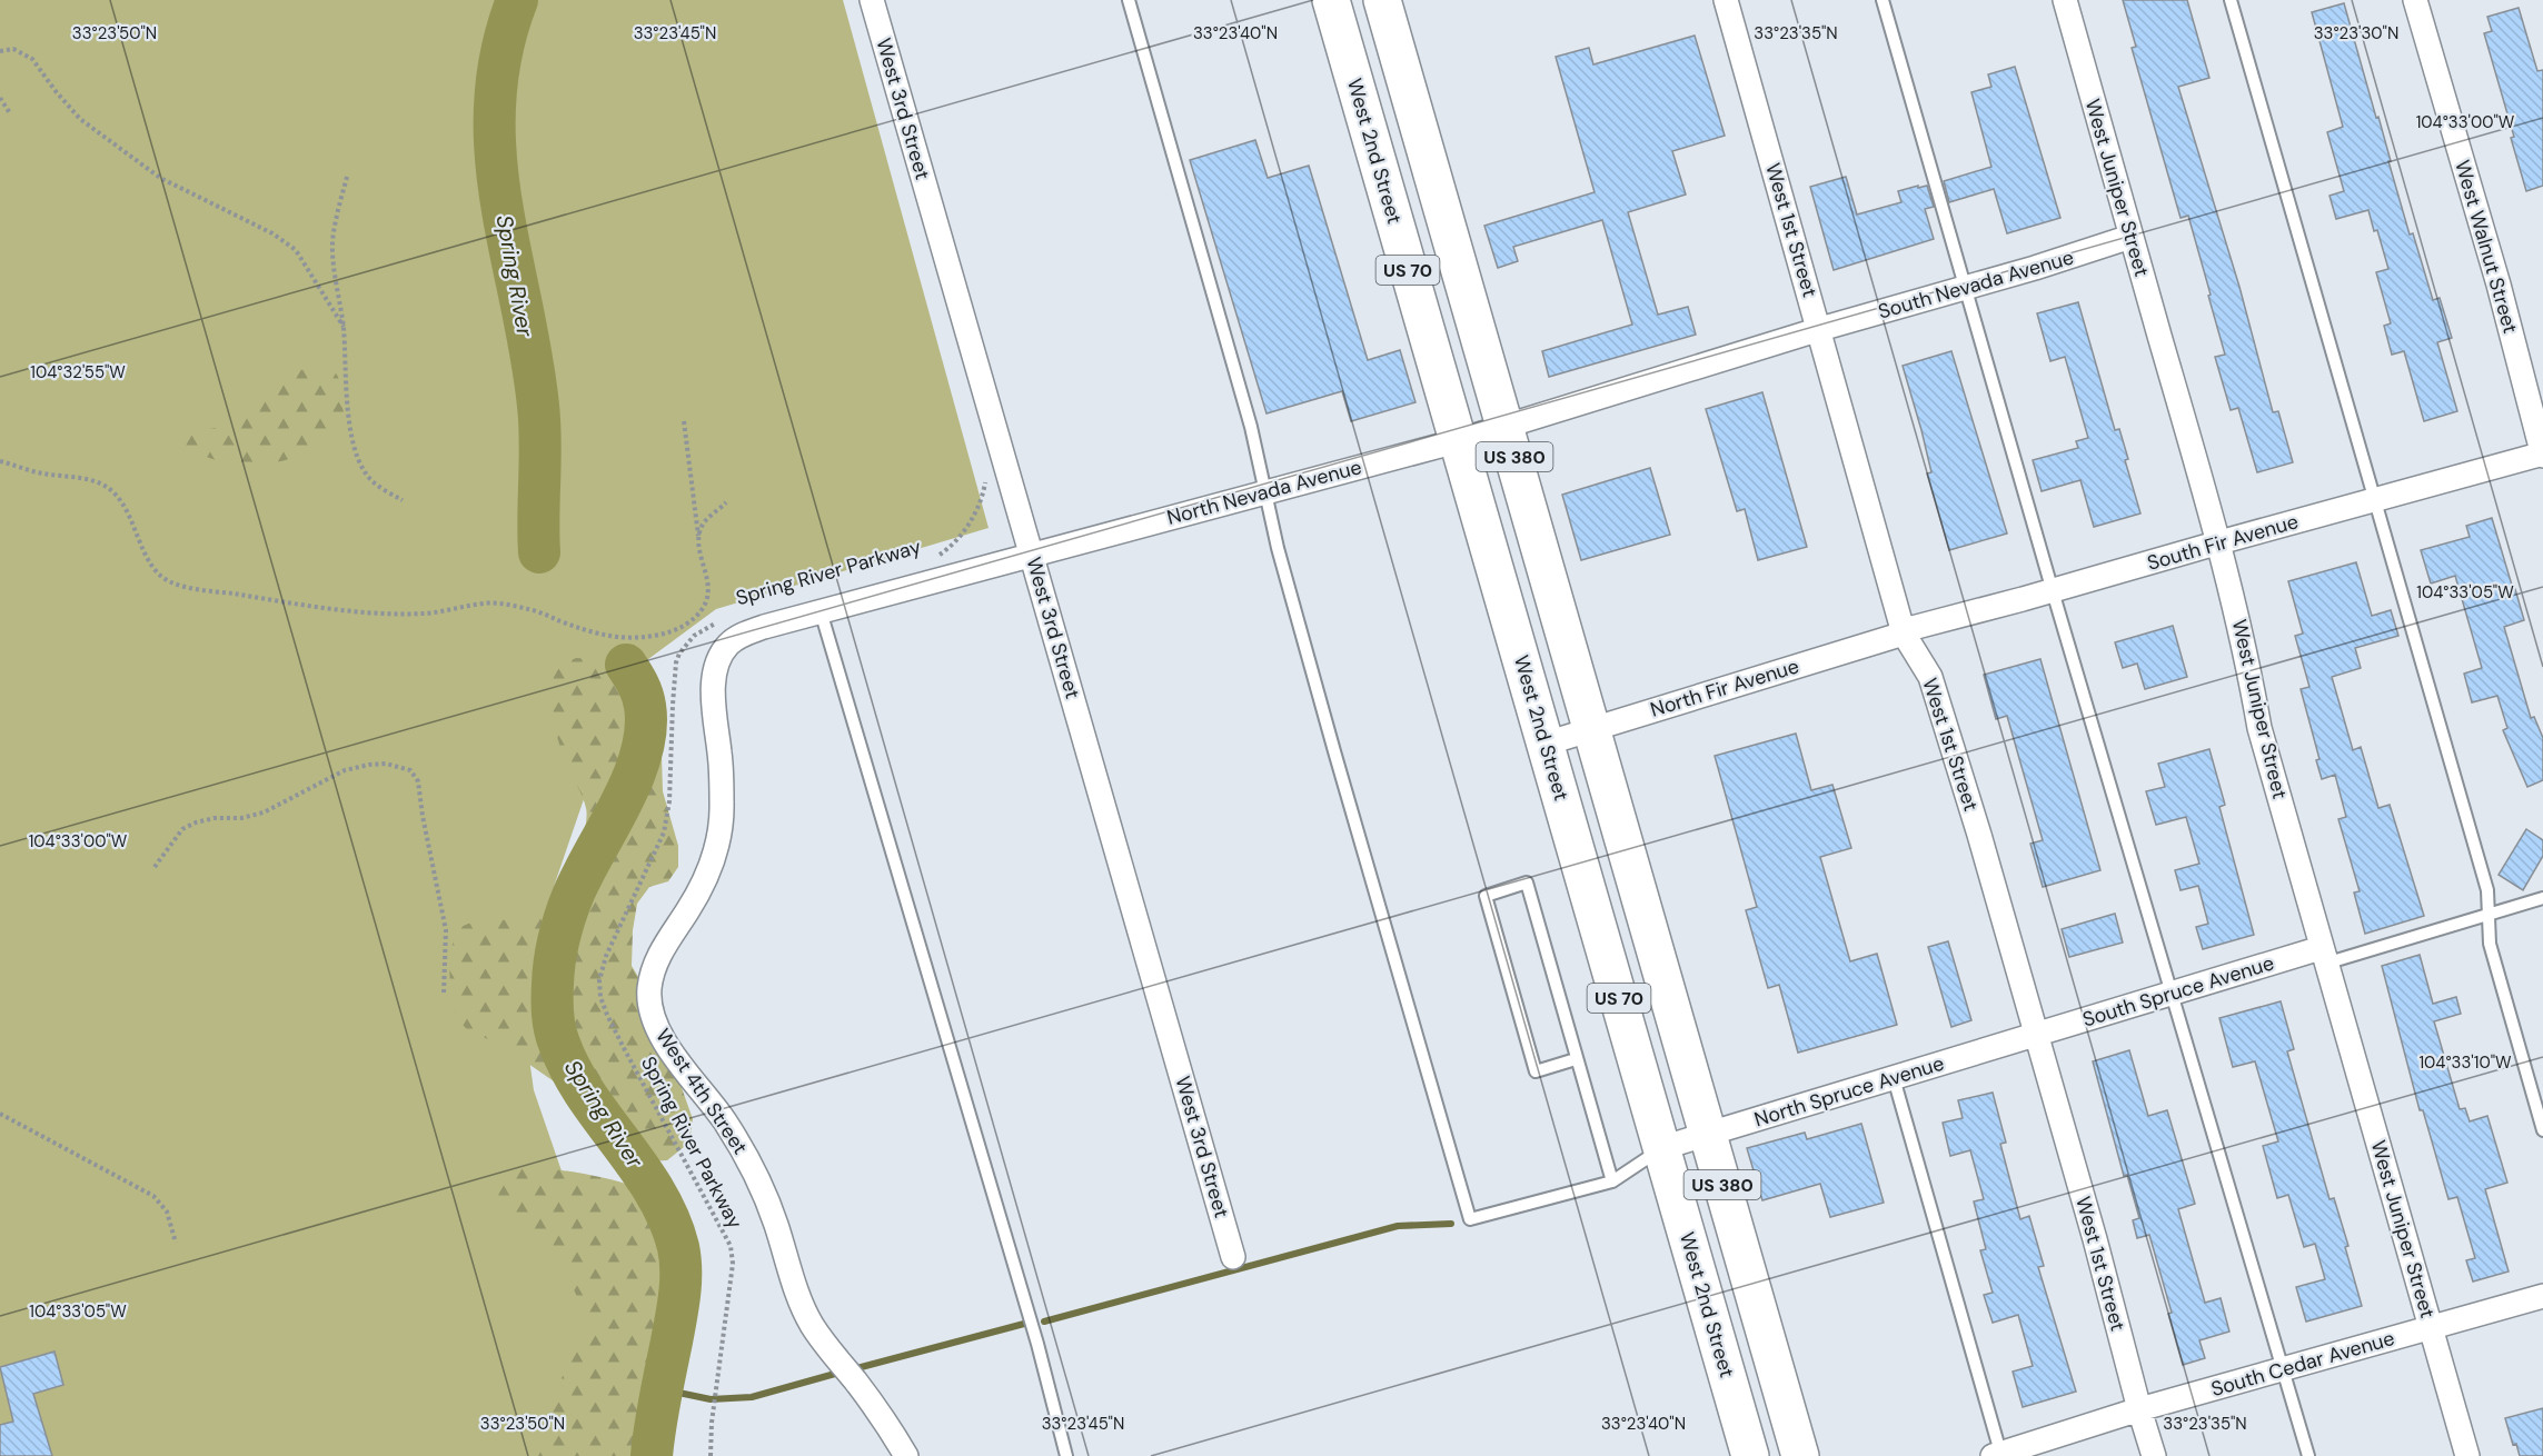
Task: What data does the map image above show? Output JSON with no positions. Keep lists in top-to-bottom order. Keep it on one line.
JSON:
{"streets":{"main road":["West 2nd Street","US 70","US 380"],"street":["West 3rd Street","West Juniper Street","West 1st Street","West Walnut Street","South Nevada Avenue","North Nevada Avenue","South Fir Avenue","North Fir Avenue","South Spruce Avenue","West 4th Street","North Spruce Avenue","South Cedar Avenue"],"path":["Spring River Parkway"]},"crossings":[["West 3rd Street","North Nevada Avenue"],["West 2nd Street","North Nevada Avenue"],["West 2nd Street","North Fir Avenue"],["West 2nd Street","North Spruce Avenue"],["West Juniper Street","South Nevada Avenue"],["West Juniper Street","South Fir Avenue"],["West Juniper Street","South Spruce Avenue"],["West Juniper Street","South Cedar Avenue"],["West 1st Street","South Nevada Avenue"],["West 1st Street","North Nevada Avenue"],["West 1st Street","South Fir Avenue"],["West 1st Street","North Fir Avenue"],["West 1st Street","South Spruce Avenue"],["West 1st Street","North Spruce Avenue"],["West 1st Street","South Cedar Avenue"],["West Walnut Street","South Fir Avenue"],["South Nevada Avenue","North Nevada Avenue"],["US 380","North Nevada Avenue"],["US 380","North Fir Avenue"],["US 380","North Spruce Avenue"],["North Nevada Avenue","West 4th Street"],["South Fir Avenue","North Fir Avenue"],["South Spruce Avenue","North Spruce Avenue"]],"water":["Spring River"],"coordinates":["33°23'50\"N","33°23'45\"N","33°23'40\"N","33°23'35\"N","33°23'30\"N","104°33'00\"W","104°32'55\"W","104°33'05\"W","104°33'10\"W"]}
